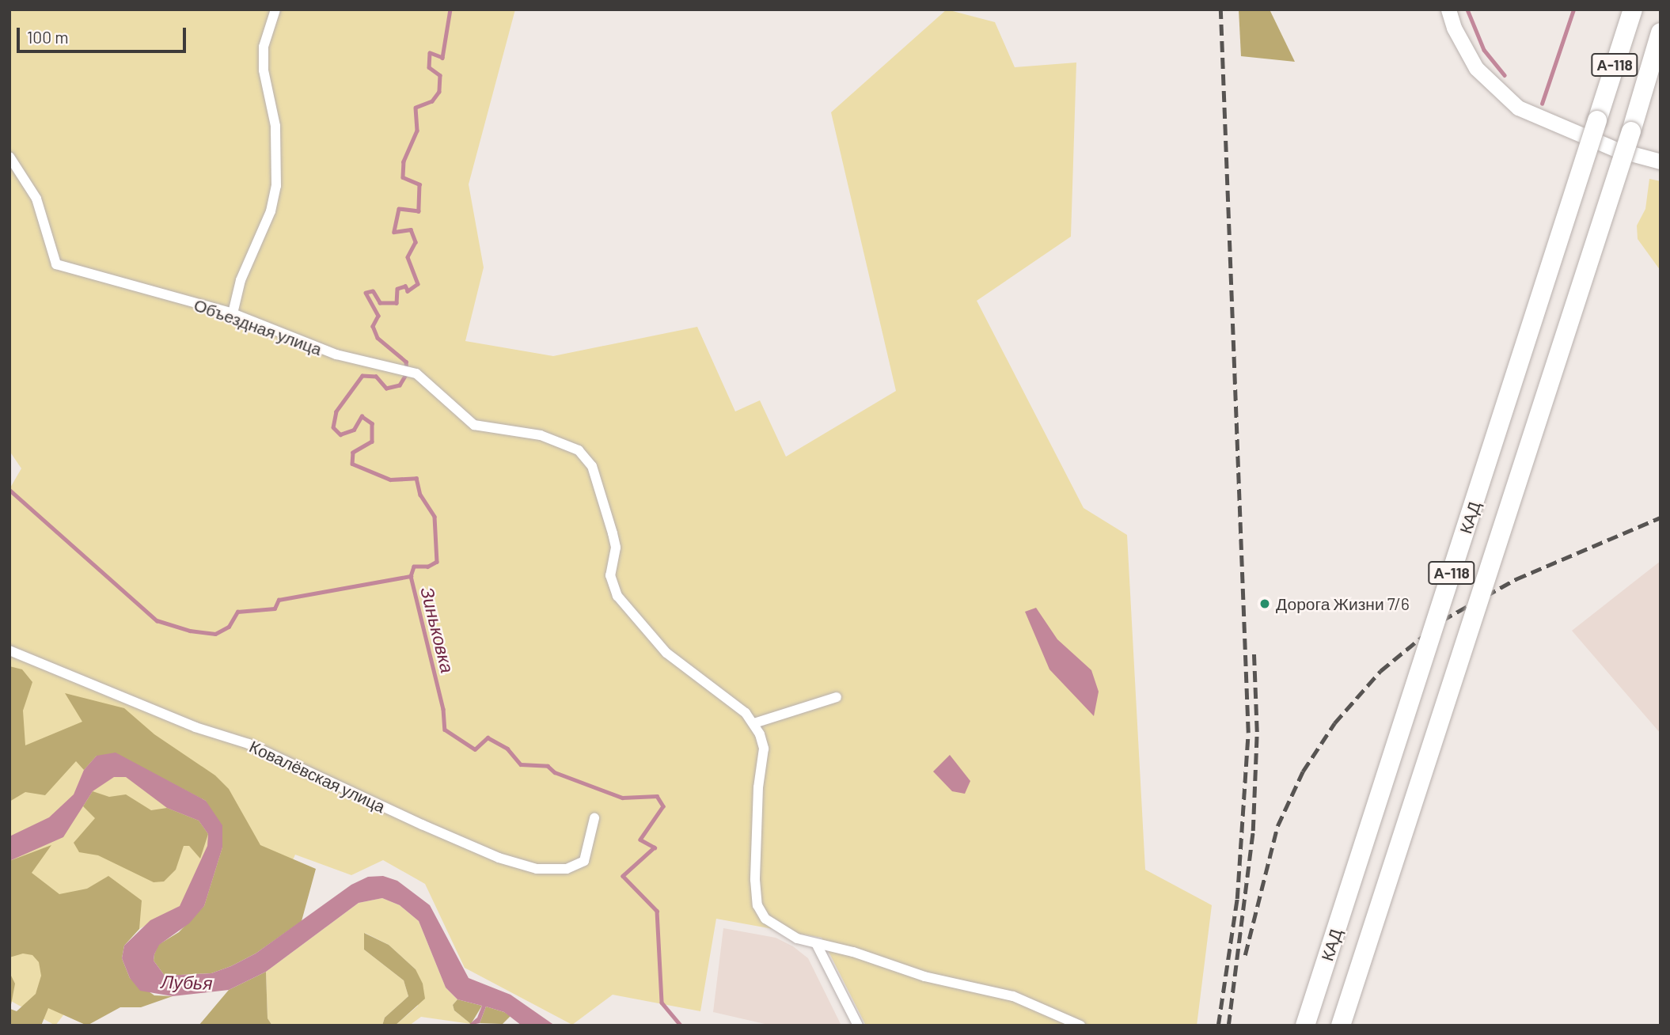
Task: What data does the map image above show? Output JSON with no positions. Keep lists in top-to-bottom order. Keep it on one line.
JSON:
{"streets":{"highway":["А-118","КАД"],"street":["Объездная улица","Ковалёвская улица"]},"water":["Зиньковка","Лубья"],"places":["Дорога Жизни 7/6"],"scale_bar":"100 m"}
